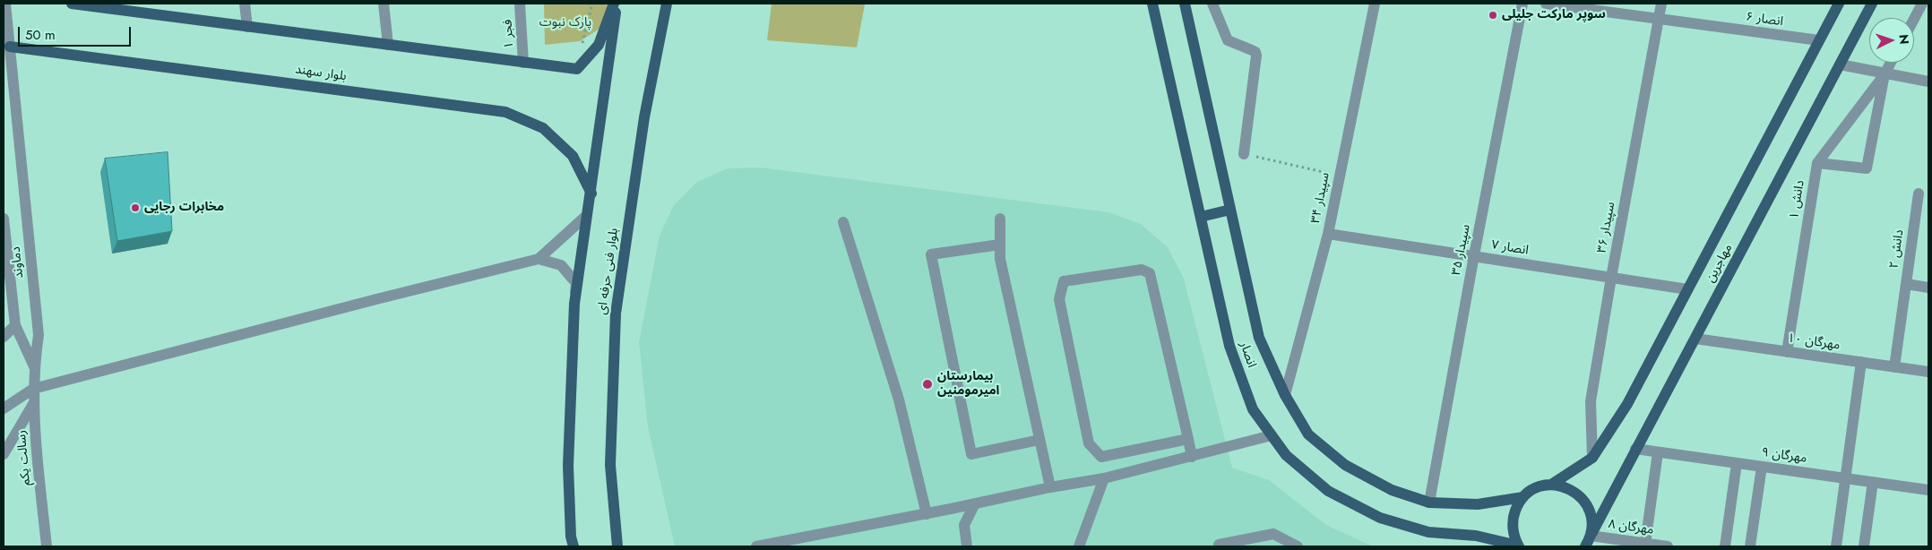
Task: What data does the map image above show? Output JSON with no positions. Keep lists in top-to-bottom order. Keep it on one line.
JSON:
{"streets":{"main road":["بلوار سهند","مهاجرین","بلوار فنی حرفه ای","انصار"],"street":["انصار ۶","فجر ۱","سپیدار ۳۴","دانش ۱","سپیدار ۳۶","انصار ۷","دانش ۲","سپیدار ۳۵","دماوند","مهرگان ۱۰","مهرگان ۹","رسالت یکم","مهرگان ۸"]},"crossings":[["انصار ۶","سپیدار ۳۶"],["انصار ۶","مهاجرین"],["بلوار سهند","دماوند"],["سپیدار ۳۴","انصار ۷"],["سپیدار ۳۴","انصار"],["دانش ۱","مهرگان ۱۰"],["سپیدار ۳۶","انصار ۷"],["سپیدار ۳۶","مهاجرین"],["انصار ۷","سپیدار ۳۵"],["انصار ۷","مهاجرین"],["سپیدار ۳۵","انصار"],["دماوند","رسالت یکم"],["مهاجرین","مهرگان ۱۰"],["مهاجرین","انصار"],["مهاجرین","مهرگان ۹"],["مهاجرین","مهرگان ۸"]],"parks":["پارک نبوت"],"places":["سوپر مارکت جلیلی","مخابرات رجایی","بیمارستان امیرمومنین"],"scale_bar":"50 m","north":"right"}
